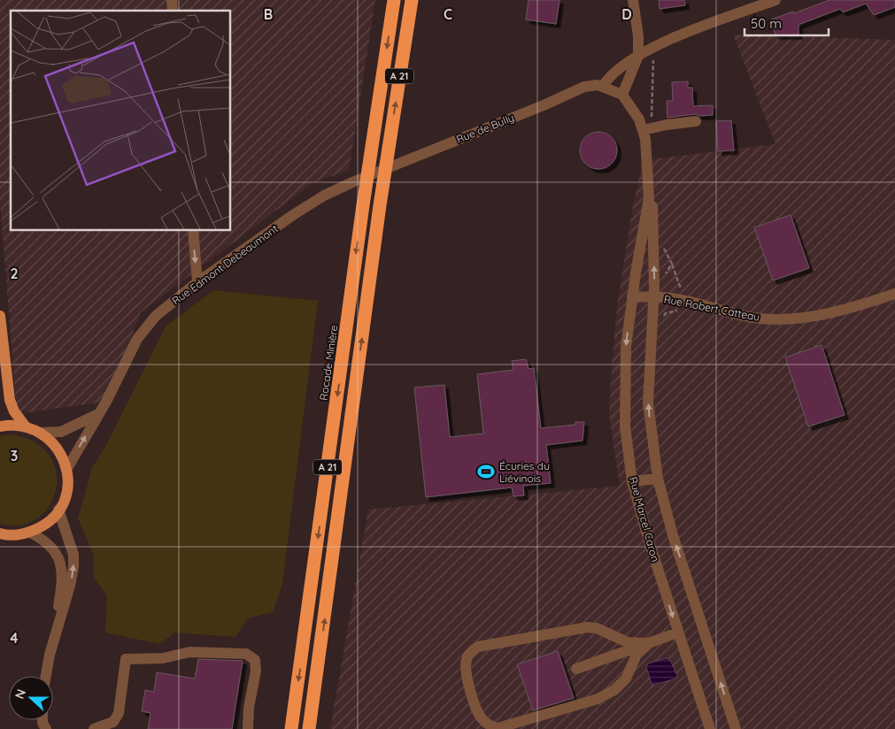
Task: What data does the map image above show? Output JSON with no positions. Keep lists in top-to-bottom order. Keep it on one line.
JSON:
{"streets":{"highway":["A 21","Rocade Minière"],"street":["Rue de Bully","Rue Edmont Debeaumont","Rue Robert Catteau","Rue Marcel Caron"]},"crossings":[["Rue de Bully","Rue Edmont Debeaumont"],["Rue Robert Catteau","Rue Marcel Caron"]],"places":{"sports":["Écuries du Liévinois"]},"scale_bar":"50 m","north":"left","grid":{"columns":["B","C","D"],"rows":["2","3","4"]}}
